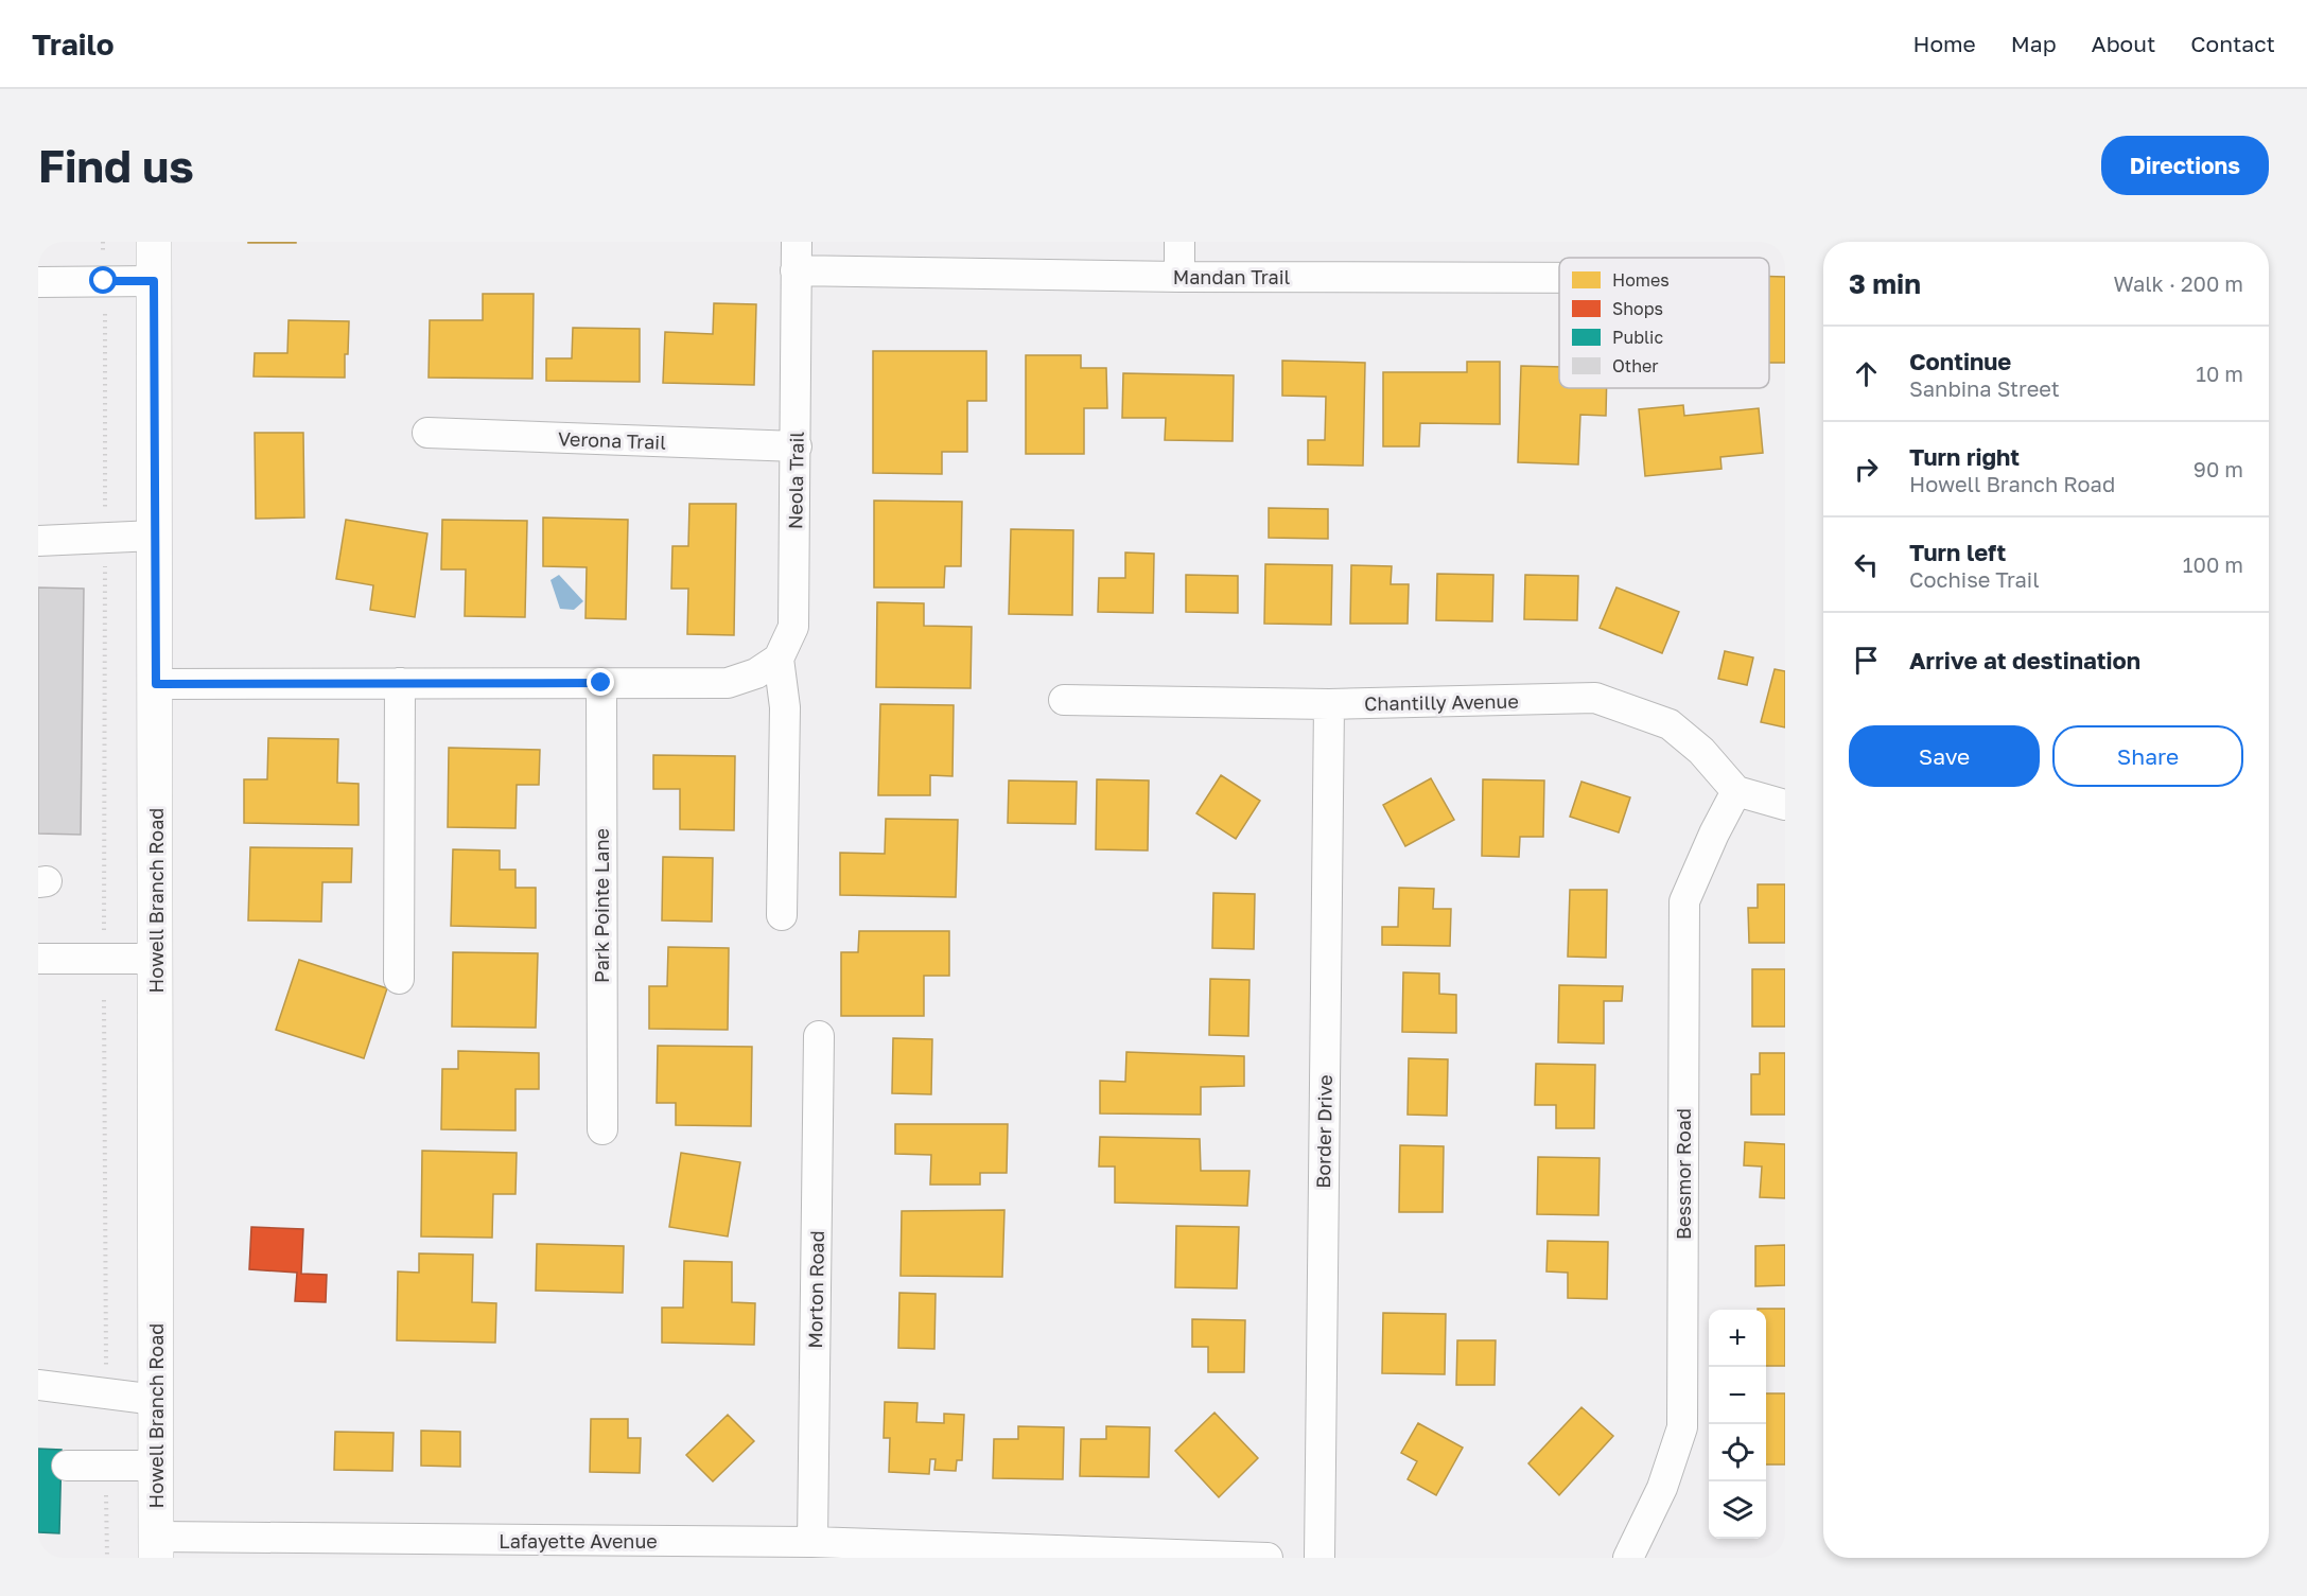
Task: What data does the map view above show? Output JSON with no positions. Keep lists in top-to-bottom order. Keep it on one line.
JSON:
{"streets":{"main road":["Howell Branch Road"],"street":["Mandan Trail","Verona Trail","Neola Trail","Chantilly Avenue","Park Pointe Lane","Border Drive","Bessmor Road","Morton Road","Lafayette Avenue"]},"crossings":[["Mandan Trail","Neola Trail"],["Verona Trail","Neola Trail"],["Chantilly Avenue","Border Drive"],["Chantilly Avenue","Bessmor Road"],["Howell Branch Road","Lafayette Avenue"],["Morton Road","Lafayette Avenue"]],"legend":["Homes","Shops","Public","Other"],"page":{"header":"Trailo","nav":["Home","Map","About","Contact"],"buttons":["Directions",["Save","Share"]],"title":"Find us","heading":["3 min","Walk · 200 m"],"list":[["Continue","Sanbina Street","10 m"],["Turn right","Howell Branch Road","90 m"],["Turn left","Cochise Trail","100 m"],"Arrive at destination"],"map_buttons":["+","−"]}}
